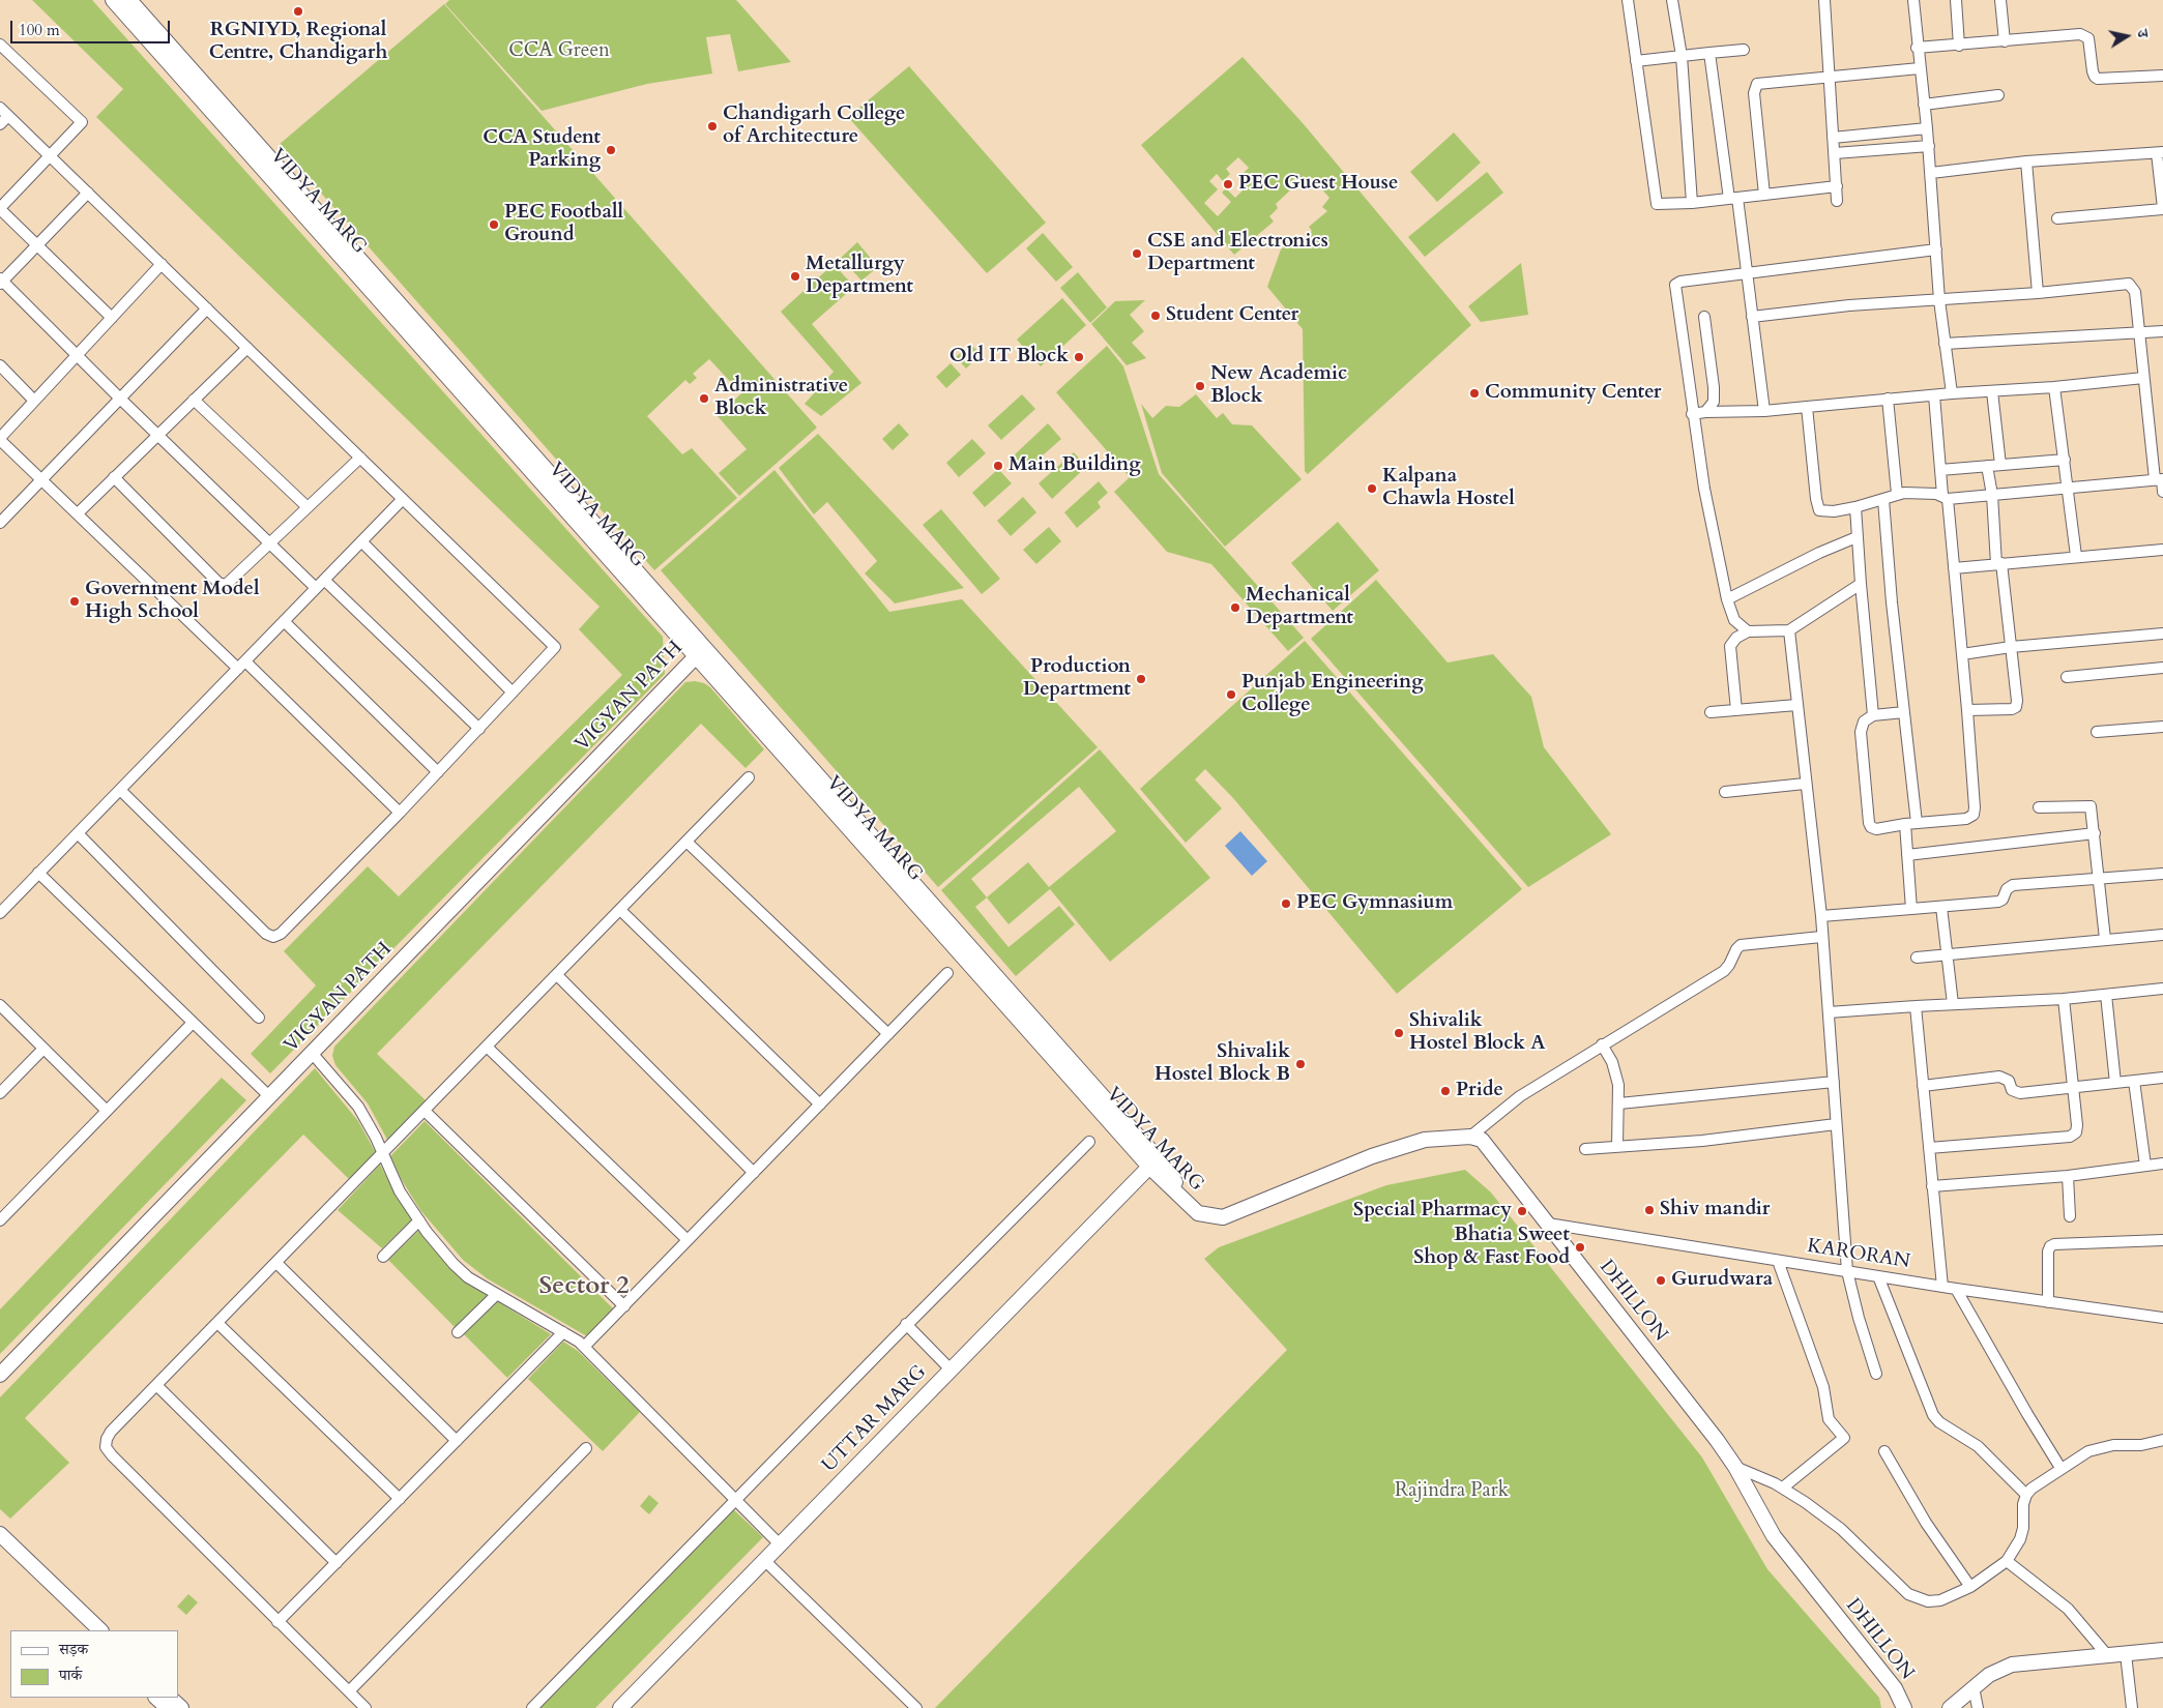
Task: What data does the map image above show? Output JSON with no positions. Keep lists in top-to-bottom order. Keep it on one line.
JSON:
{"streets":{"main road":["VIDYA MARG","VIGYAN PATH","DHILLON","UTTAR MARG"],"street":["KARORAN"]},"crossings":[["VIDYA MARG","VIGYAN PATH"],["VIDYA MARG","DHILLON"],["VIDYA MARG","UTTAR MARG"],["KARORAN","DHILLON"]],"districts":["Sector 2"],"parks":["CCA Green","Rajindra Park"],"places":["RGNIYD, Regional Centre, Chandigarh","Chandigarh College of Architecture","CCA Student Parking","PEC Guest House","PEC Football Ground","CSE and Electronics Department","Metallurgy Department","Student Center","Old IT Block","New Academic Block","Community Center","Administrative Block","Main Building","Kalpana Chawla Hostel","Government Model High School","Mechanical Department","Production Department","Punjab Engineering College","PEC Gymnasium","Shivalik Hostel Block A","Shivalik Hostel Block B","Pride","Shiv mandir","Special Pharmacy","Bhatia Sweet Shop & Fast Food","Gurudwara"],"legend":["सड़क","पार्क"],"scale_bar":"100 m","north":"right"}
